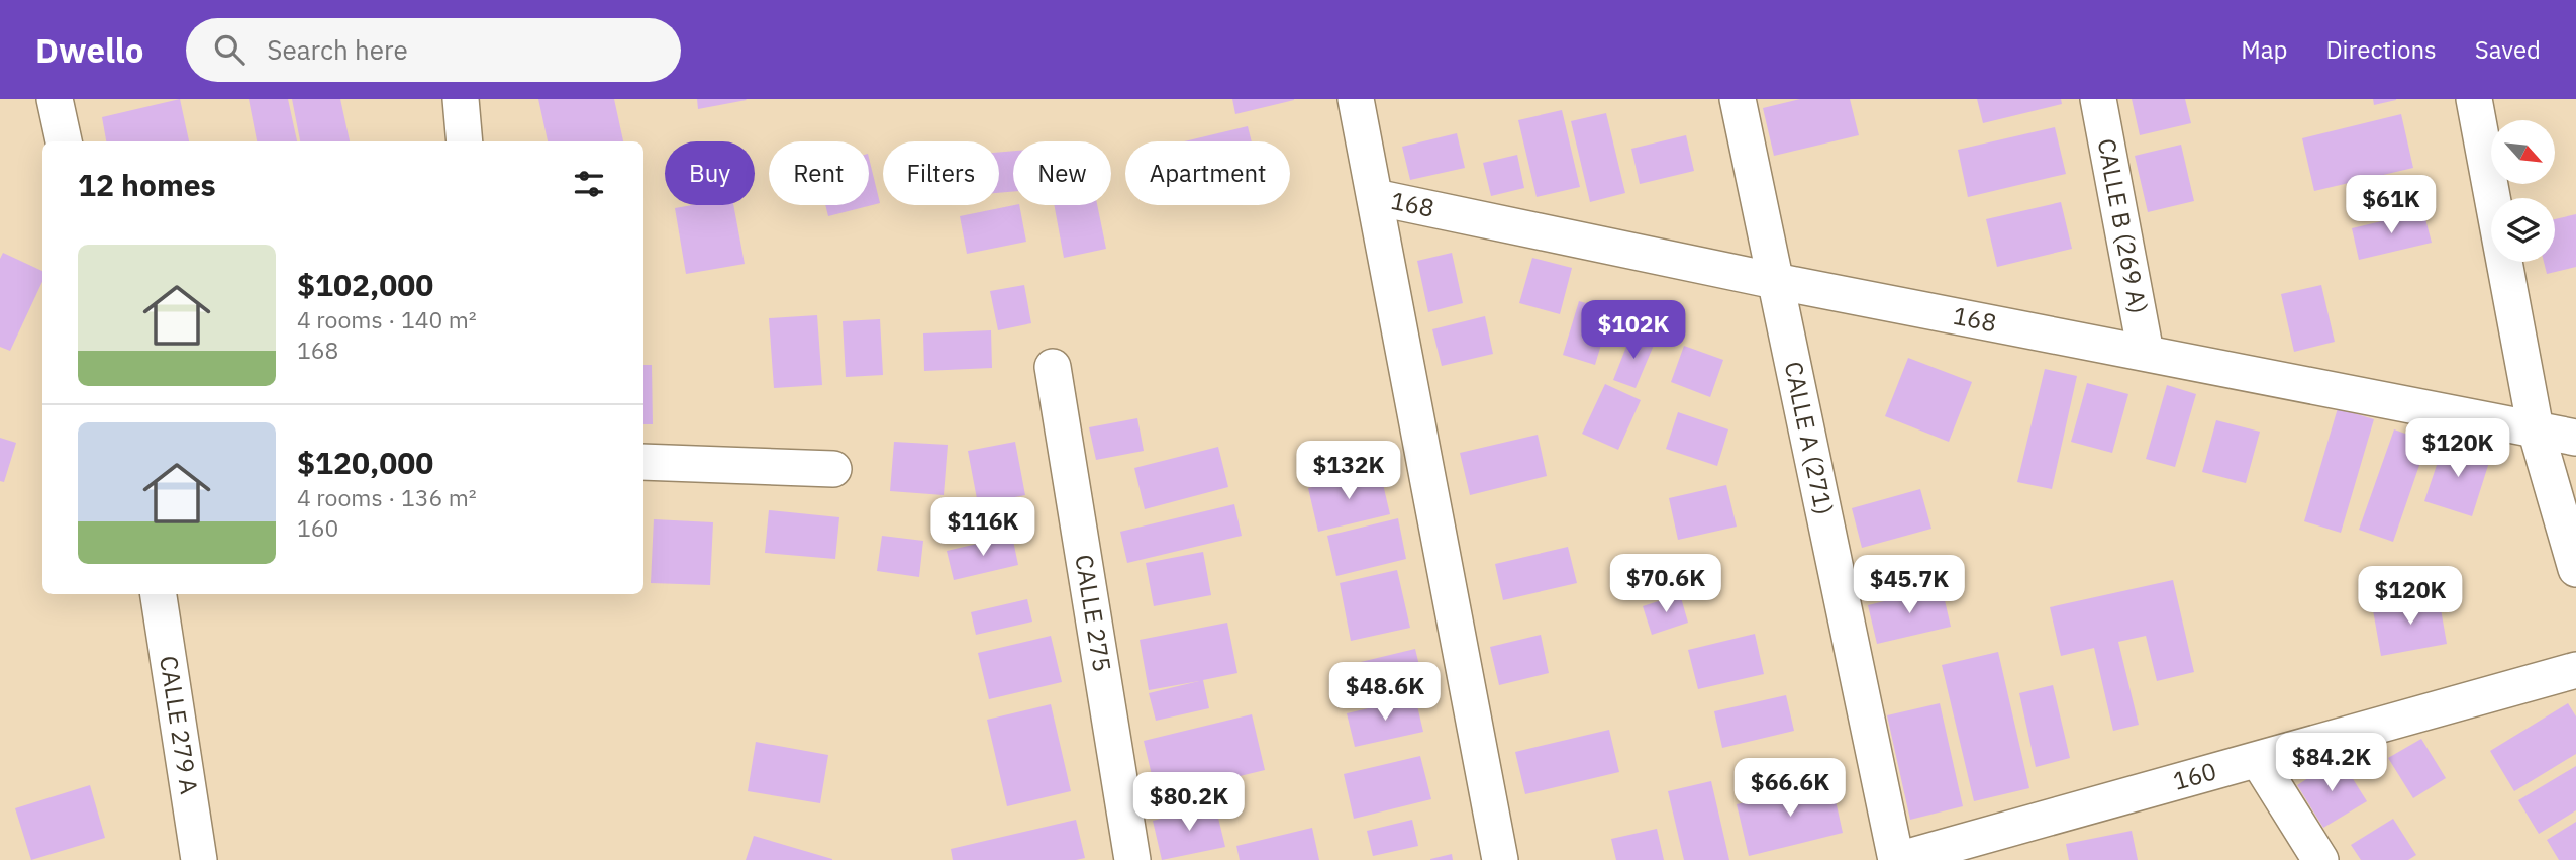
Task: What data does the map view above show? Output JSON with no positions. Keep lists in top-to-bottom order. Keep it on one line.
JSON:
{"streets":{"street":["168","CALLE B (269 A)","CALLE A (271)","CALLE 275","CALLE 279 A","160"]},"crossings":[["168","CALLE B (269 A)"],["168","CALLE A (271)"],["CALLE A (271)","160"]],"north":"bottom right","page":{"header":"Dwello","search":"Search here","nav":["Map","Directions","Saved"],"chip":["Buy","Rent","Filters","New","Apartment"],"heading":"12 homes","price":["$61K","$102K","$120K","$132K","$116K","$70.6K","$45.7K","$120K","$48.6K","$84.2K","$66.6K","$80.2K"],"list":[{"name":"$102,000","note":"4 rooms · 140 m² · 168"},{"name":"$120,000","note":"4 rooms · 136 m² · 160"}]}}
